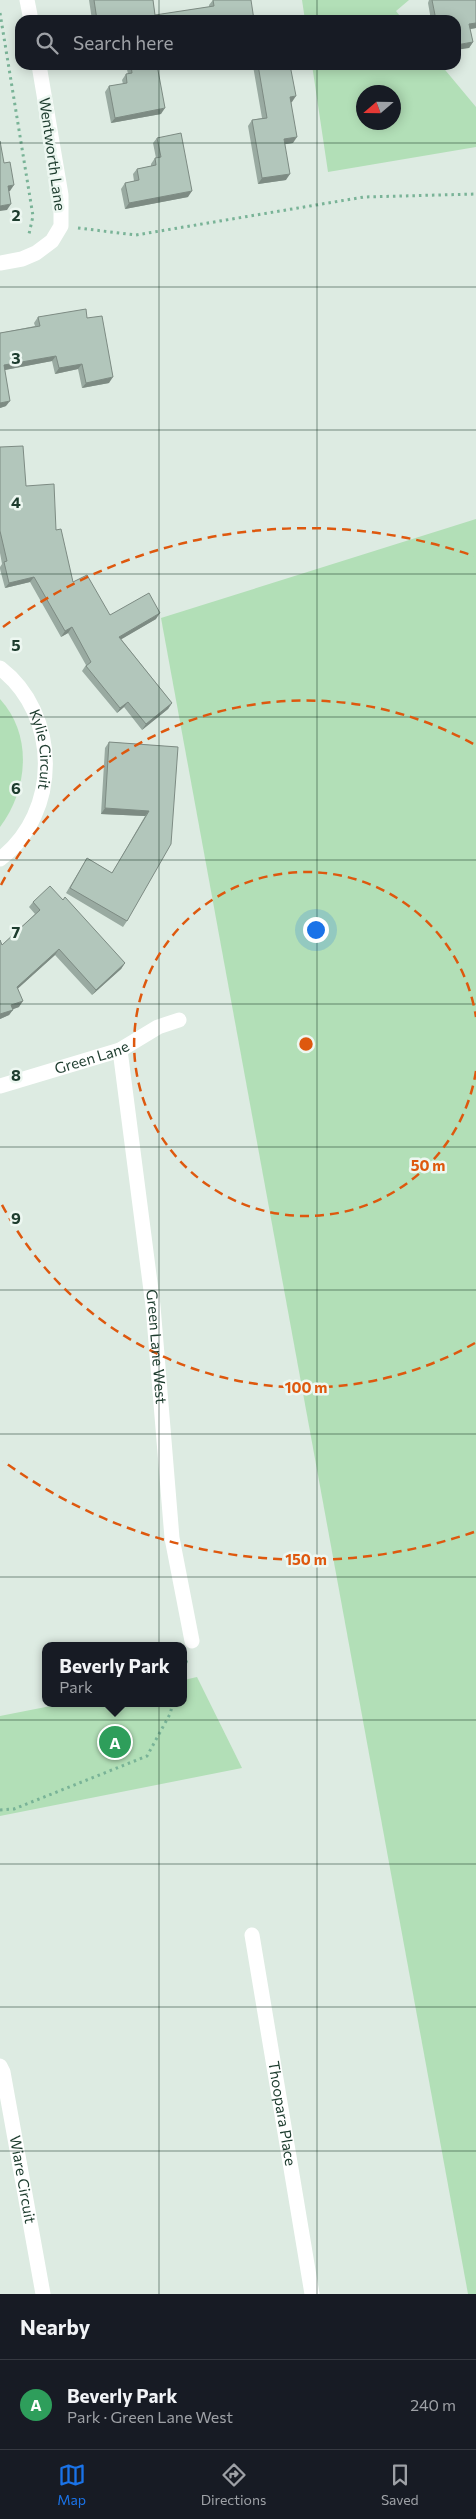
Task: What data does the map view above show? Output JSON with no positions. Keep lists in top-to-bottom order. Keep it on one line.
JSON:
{"streets":{"street":["Wentworth Lane","Kylie Circuit","Green Lane","Green Lane West","Thoopara Place","Wiare Circuit"]},"crossings":[["Green Lane","Green Lane West"]],"north":"left","page":{"search":"Search here","popup":["Beverly Park","Park"],"pins":"A","heading":"Nearby","list":[{"mark":"A","name":"Beverly Park","note":"Park · Green Lane West","value":"240 m"}],"nav":["Map","Directions","Saved"]},"grid":{"rows":["2","3","4","5","6","7","8","9"]},"rings":["50 m","100 m","150 m"]}
